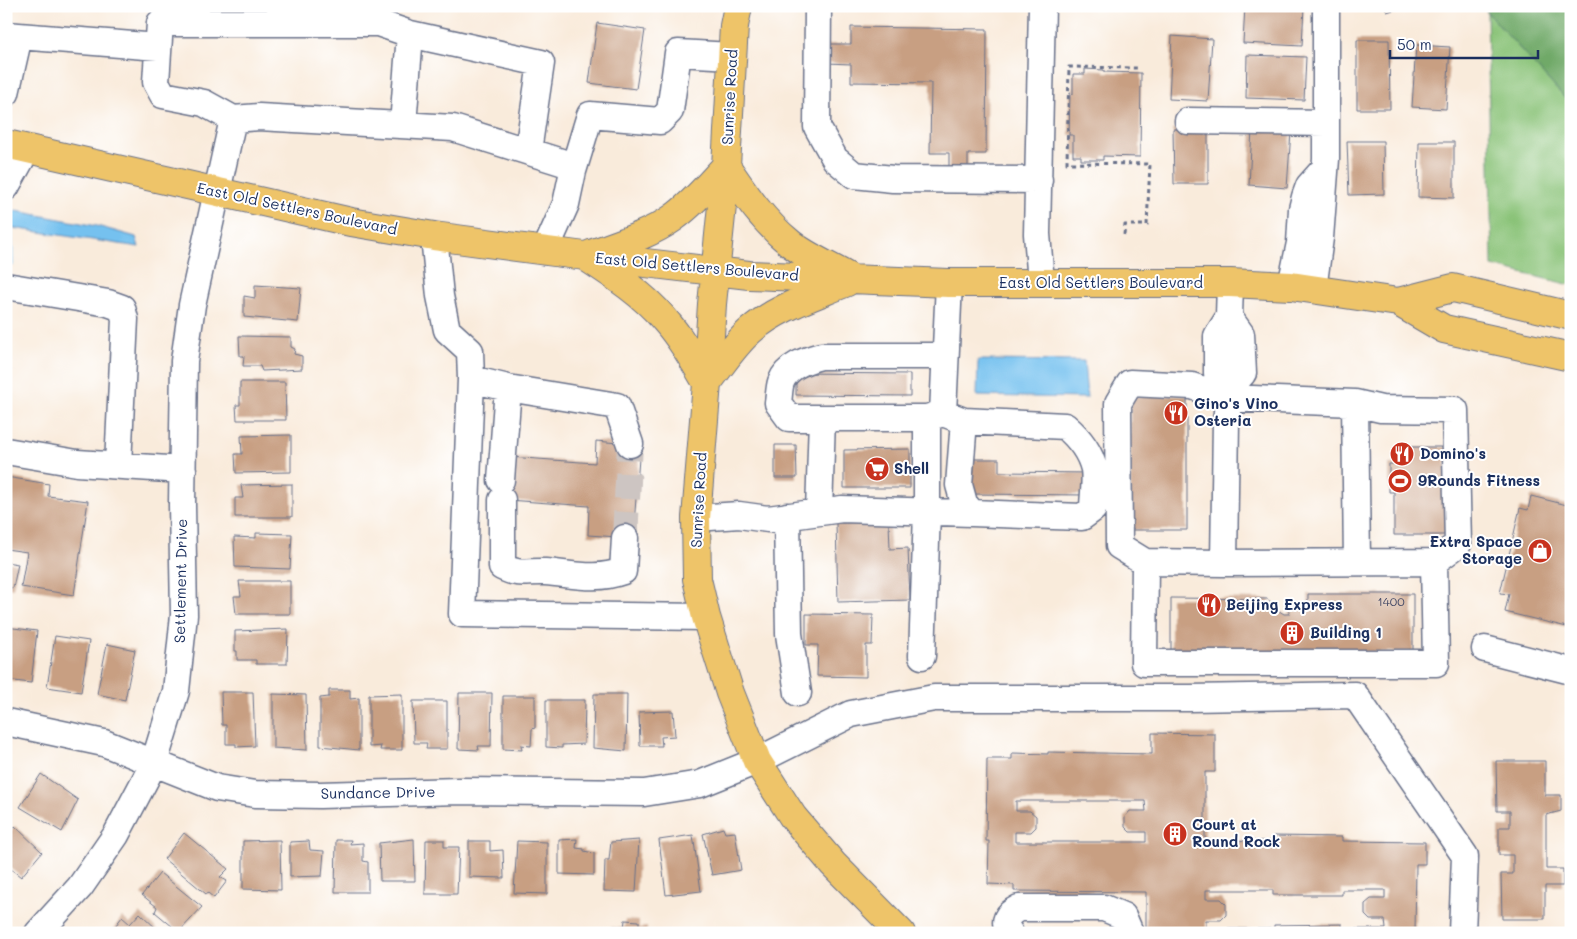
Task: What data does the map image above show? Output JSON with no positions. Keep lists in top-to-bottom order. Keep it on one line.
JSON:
{"streets":{"main road":["Sunrise Road","East Old Settlers Boulevard"],"street":["Settlement Drive","Sundance Drive"]},"crossings":[["Sunrise Road","East Old Settlers Boulevard"],["Sunrise Road","Sundance Drive"],["East Old Settlers Boulevard","Settlement Drive"],["Settlement Drive","Sundance Drive"]],"places":{"restaurant":["Gino's Vino Osteria","Domino's","Beijing Express"],"supermarket":["Shell"],"sports":["9Rounds Fitness"],"shop":["Extra Space Storage"],"building":["Building 1","Court at Round Rock"]},"house_numbers":["1400"],"scale_bar":"50 m"}
